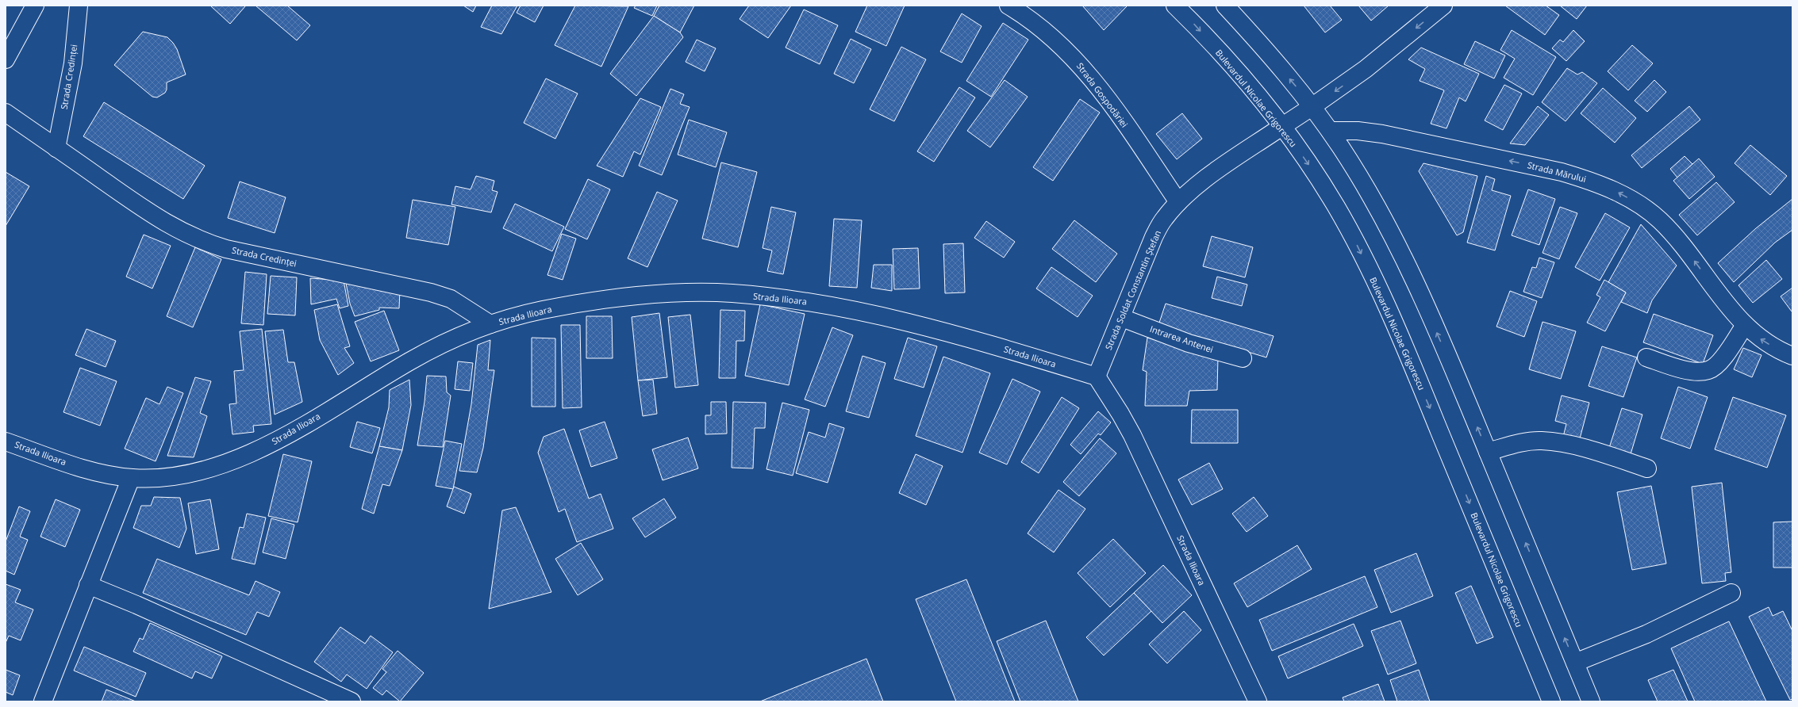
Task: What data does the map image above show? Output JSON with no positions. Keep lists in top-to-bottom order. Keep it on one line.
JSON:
{"streets":{"street":["Strada Credinței","Strada Gospodăriei","Bulevardul Nicolae Grigorescu","Strada Mărului","Strada Soldat Constantin Ștefan","Strada Ilioara","Intrarea Antenei"]},"crossings":[["Strada Credinței","Strada Ilioara"],["Strada Gospodăriei","Strada Soldat Constantin Ștefan"],["Bulevardul Nicolae Grigorescu","Strada Soldat Constantin Ștefan"],["Strada Soldat Constantin Ștefan","Strada Ilioara"],["Strada Soldat Constantin Ștefan","Intrarea Antenei"]],"one_way":["Strada Mărului"]}
